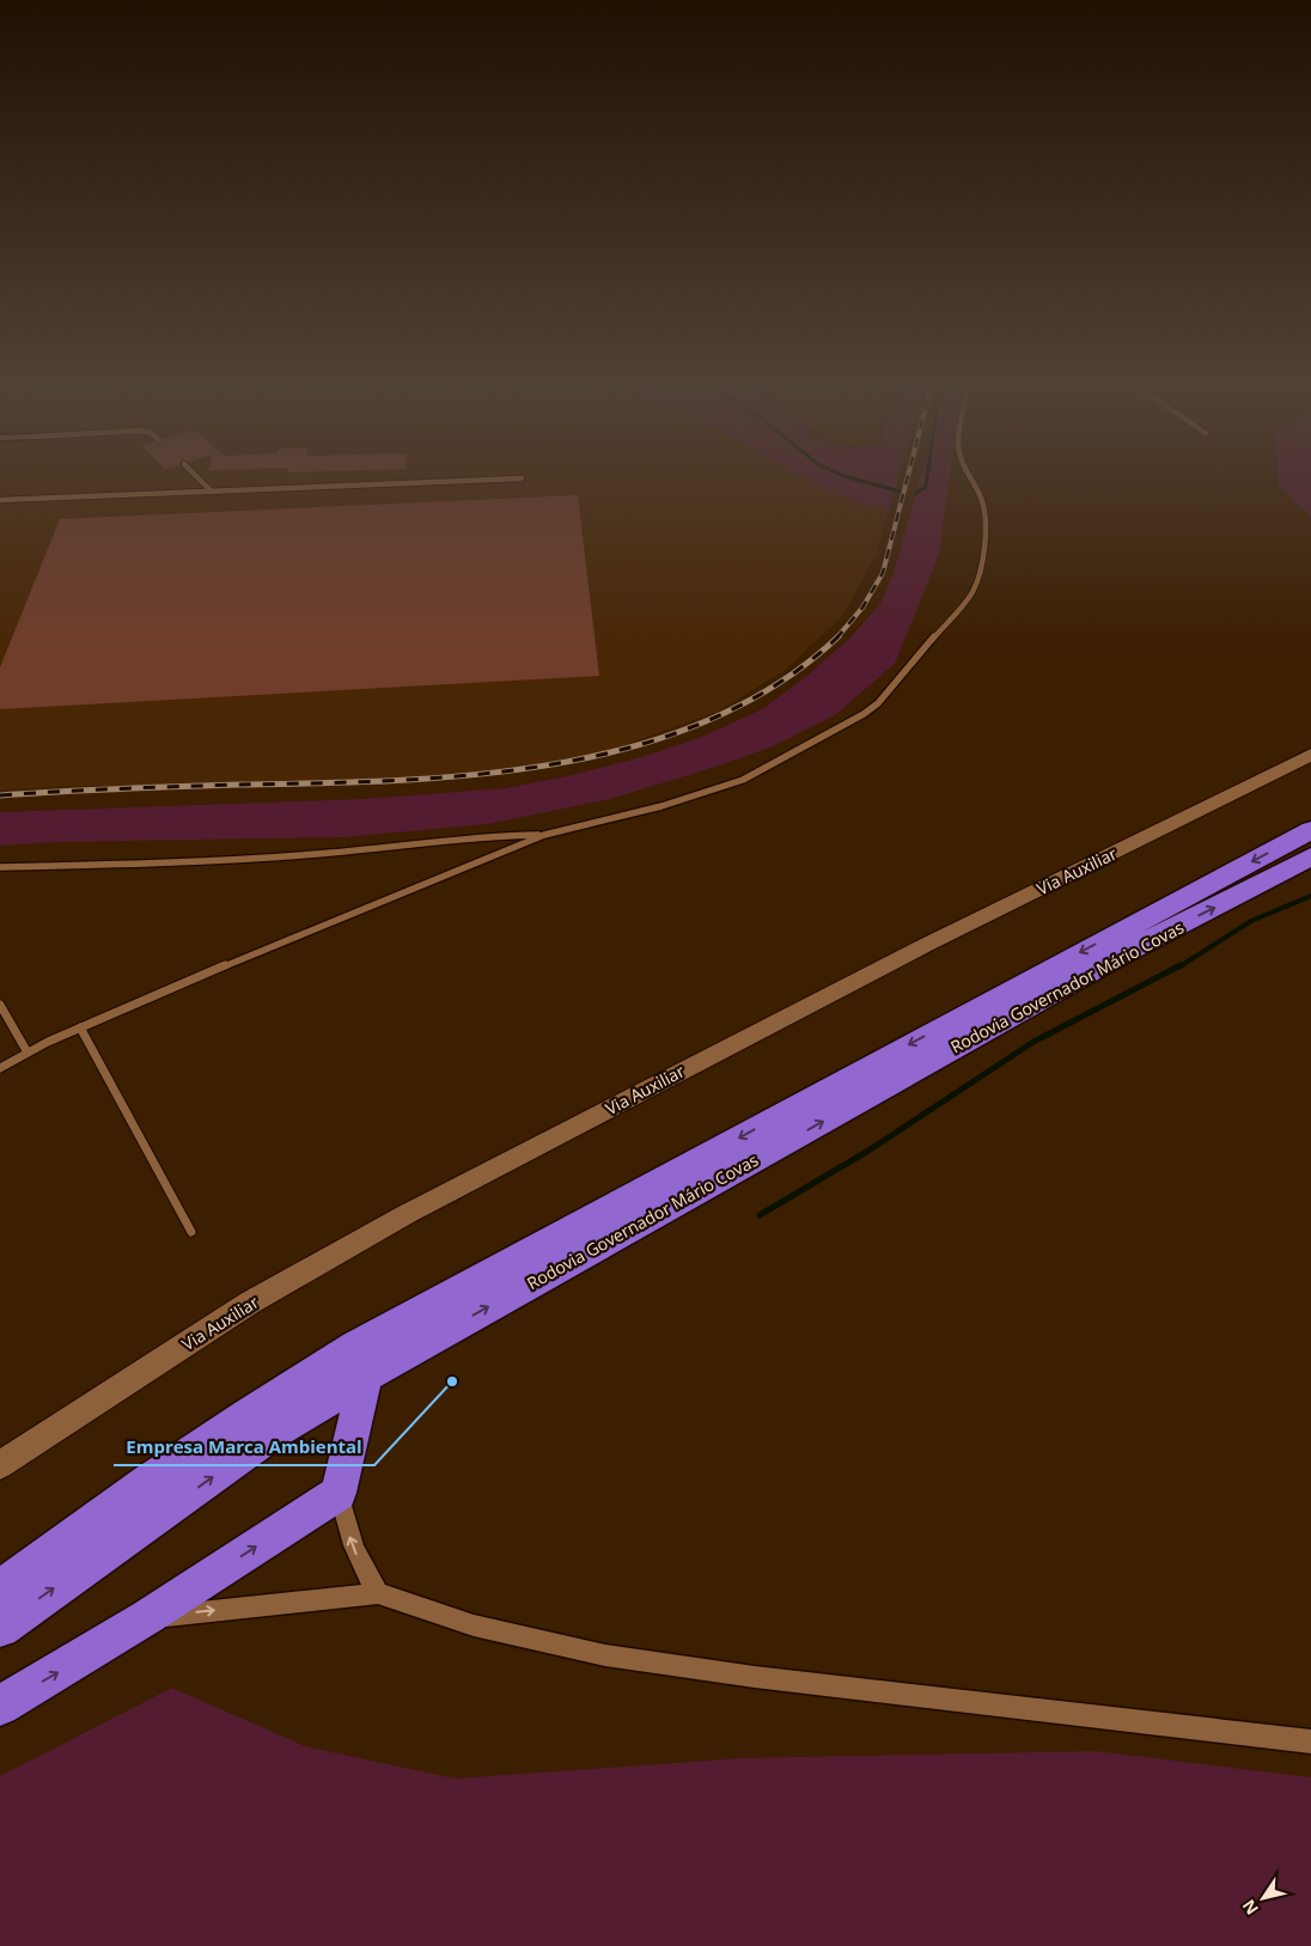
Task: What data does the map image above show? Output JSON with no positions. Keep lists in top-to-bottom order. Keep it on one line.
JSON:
{"streets":{"highway":["Rodovia Governador Mário Covas"],"street":["Via Auxiliar"]},"places":["Empresa Marca Ambiental"],"north":"bottom left"}
